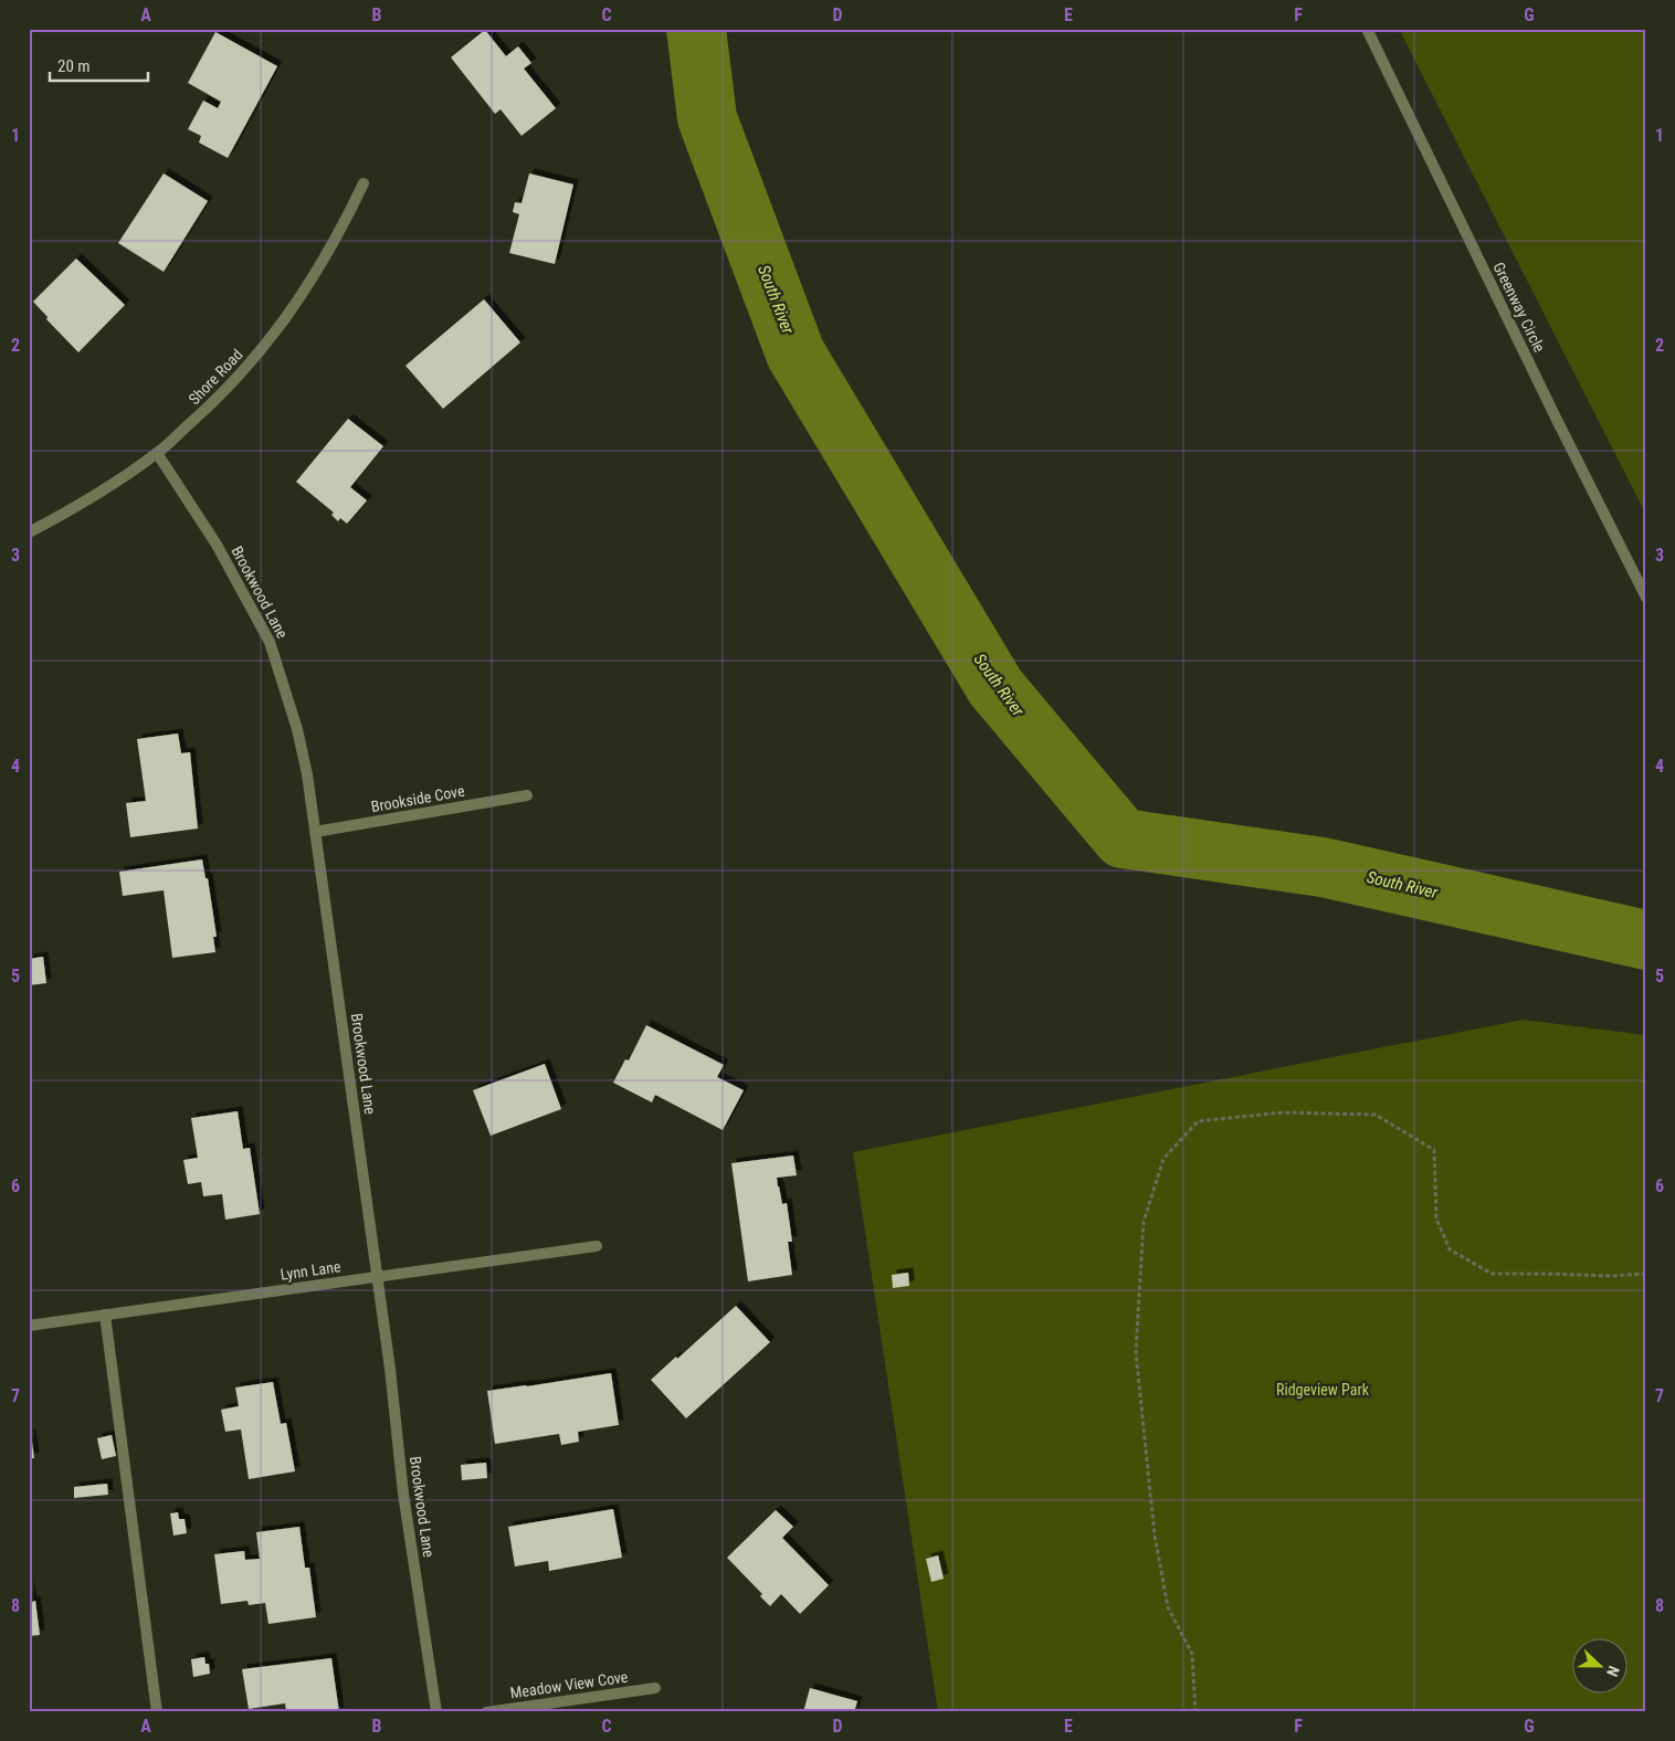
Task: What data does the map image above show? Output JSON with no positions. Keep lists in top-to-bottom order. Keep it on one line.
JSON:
{"streets":{"street":["Greenway Circle","Shore Road","Brookwood Lane","Brookside Cove","Lynn Lane","Meadow View Cove"]},"crossings":[["Shore Road","Brookwood Lane"],["Brookwood Lane","Brookside Cove"],["Brookwood Lane","Lynn Lane"]],"water":["South River"],"parks":["Ridgeview Park"],"scale_bar":"20 m","north":"right","grid":{"columns":["A","B","C","D","E","F","G"],"rows":["1","2","3","4","5","6","7","8"]}}
